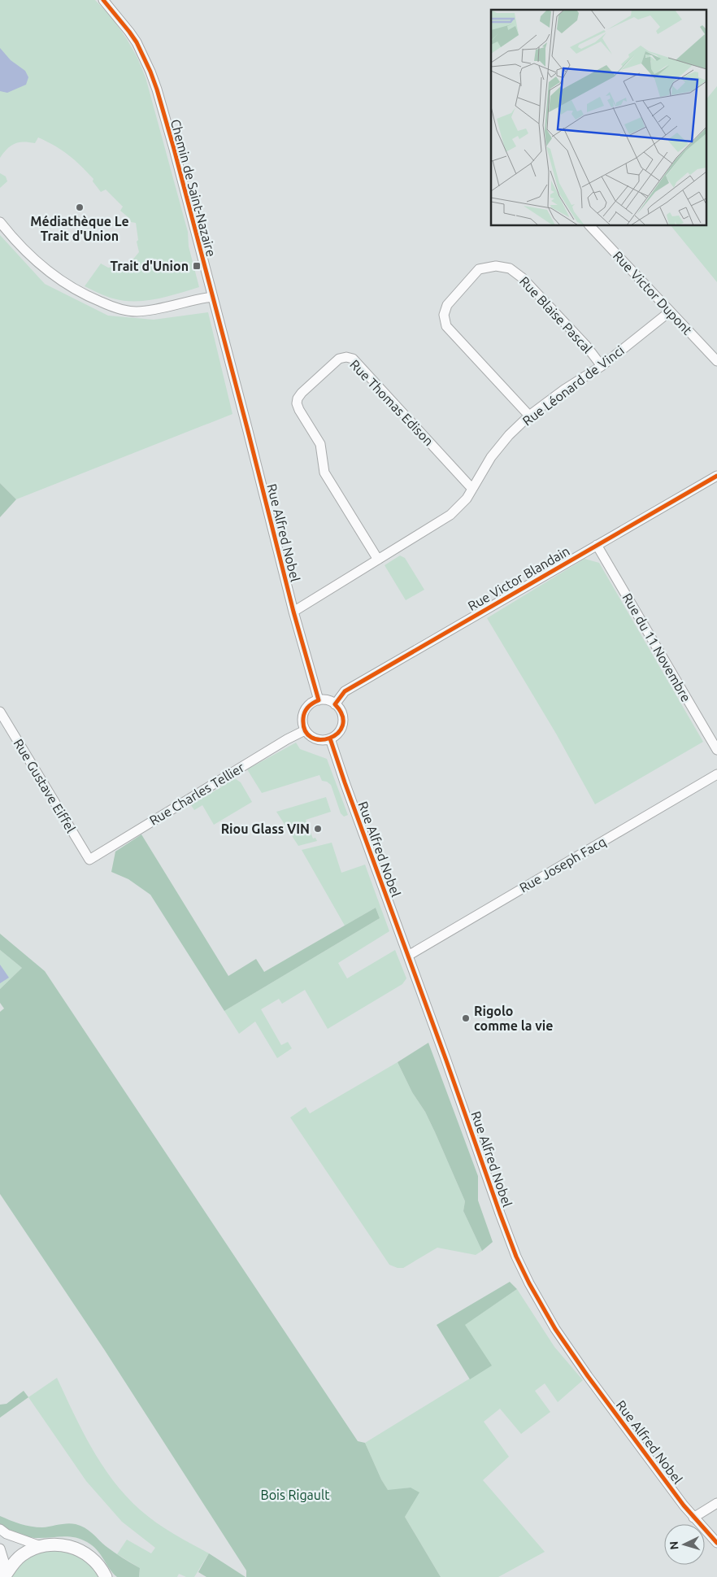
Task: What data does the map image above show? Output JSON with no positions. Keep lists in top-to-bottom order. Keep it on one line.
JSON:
{"streets":{"street":["Chemin de Saint-Nazaire","Rue Victor Dupont","Rue Blaise Pascal","Rue Léonard de Vinci","Rue Thomas Edison","Rue Alfred Nobel","Rue Victor Blandain","Rue du 11 Novembre","Rue Gustave Eiffel","Rue Charles Tellier","Rue Joseph Facq"]},"crossings":[["Chemin de Saint-Nazaire","Rue Alfred Nobel"],["Rue Victor Dupont","Rue Léonard de Vinci"],["Rue Blaise Pascal","Rue Léonard de Vinci"],["Rue Léonard de Vinci","Rue Thomas Edison"],["Rue Léonard de Vinci","Rue Alfred Nobel"],["Rue Alfred Nobel","Rue Victor Blandain"],["Rue Alfred Nobel","Rue Charles Tellier"],["Rue Alfred Nobel","Rue Joseph Facq"],["Rue Victor Blandain","Rue du 11 Novembre"],["Rue Victor Blandain","Rue Charles Tellier"],["Rue Gustave Eiffel","Rue Charles Tellier"]],"parks":["Bois Rigault"],"places":{"other":["Médiathèque Le Trait d'Union","Riou Glass VIN","Rigolo comme la vie"],"transit":["Trait d'Union"]},"north":"left"}
